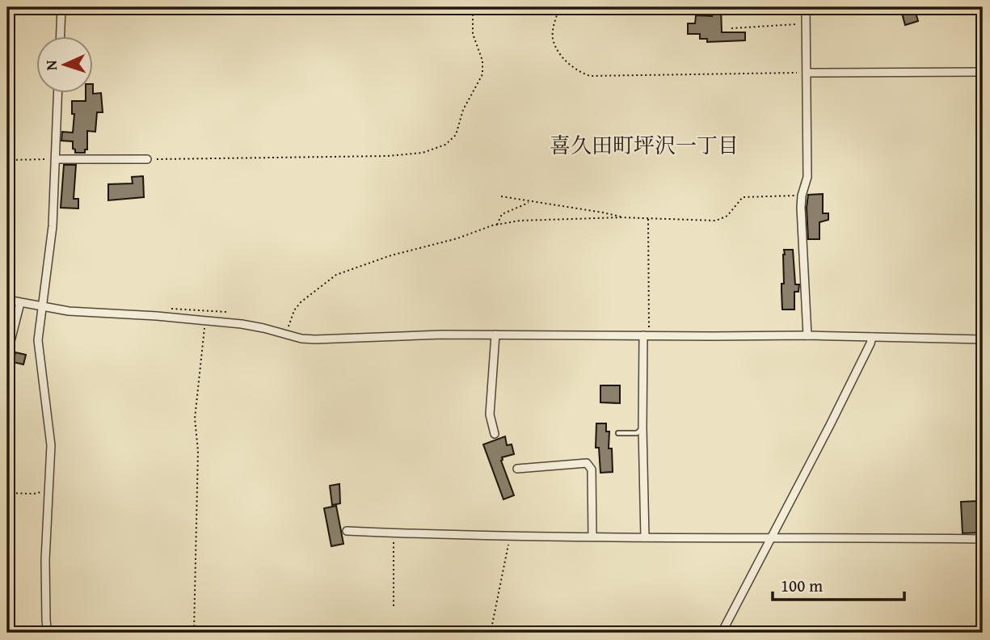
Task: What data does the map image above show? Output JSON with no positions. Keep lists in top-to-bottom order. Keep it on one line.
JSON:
{"districts":["喜久田町坪沢一丁目"],"scale_bar":"100 m","north":"left"}
